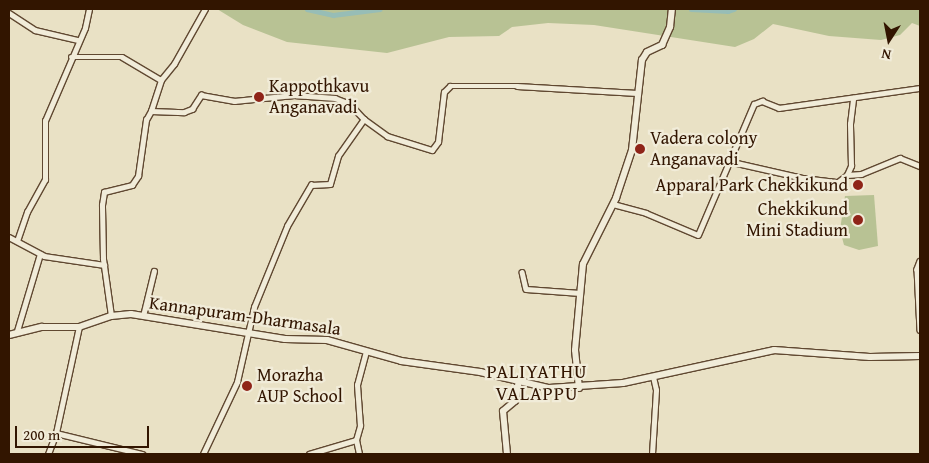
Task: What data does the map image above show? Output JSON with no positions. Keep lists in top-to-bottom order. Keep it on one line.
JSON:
{"streets":{"main road":["Kannapuram-Dharmasala"]},"districts":["PALIYATHU VALAPPU"],"places":["Kappothkavu Anganavadi","Vadera colony Anganavadi","Apparal Park Chekkikund","Chekkikund Mini Stadium","Morazha AUP School"],"scale_bar":"200 m","north":"bottom"}
